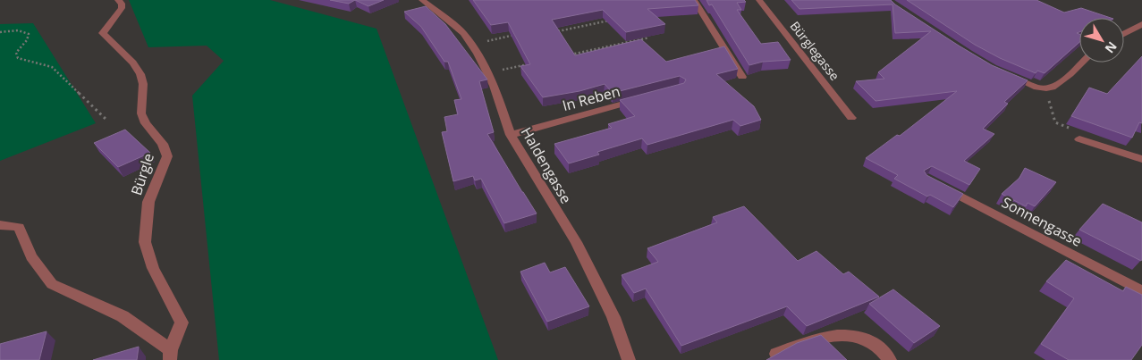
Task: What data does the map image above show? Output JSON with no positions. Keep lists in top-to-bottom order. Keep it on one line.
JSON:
{"streets":{"street":["Bürglegasse","In Reben","Haldengasse","Bürgle","Sonnengasse"]},"crossings":[["In Reben","Haldengasse"]],"north":"bottom right"}
